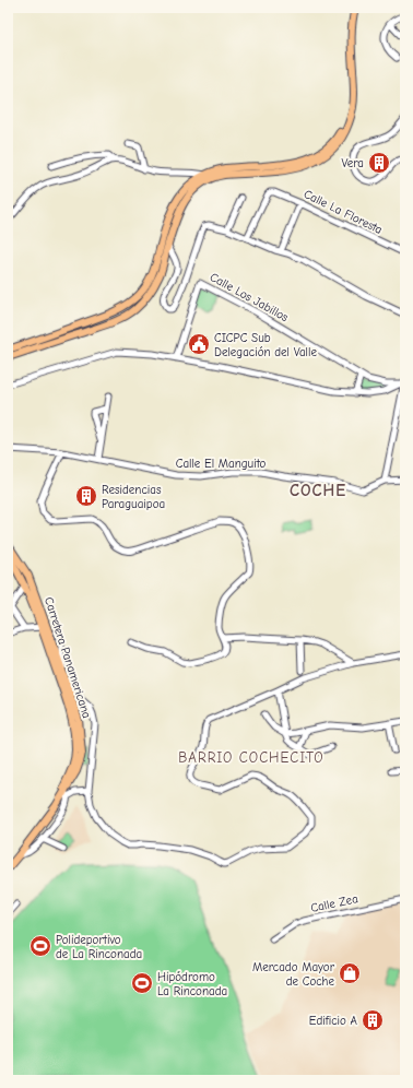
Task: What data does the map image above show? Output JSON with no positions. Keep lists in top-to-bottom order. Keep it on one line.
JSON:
{"streets":{"main road":["Carretera Panamericana"],"street":["Calle La Floresta","Calle Los Jabillos","Calle El Manguito","Calle Zea"]},"districts":["COCHE","BARRIO COCHECITO"],"places":{"building":["Vera","Residencias Paraguaipoa","Edificio A"],"public building":["CICPC Sub Delegación del Valle"],"sports":["Polideportivo de La Rinconada","Hipódromo La Rinconada"],"shop":["Mercado Mayor de Coche"]}}
